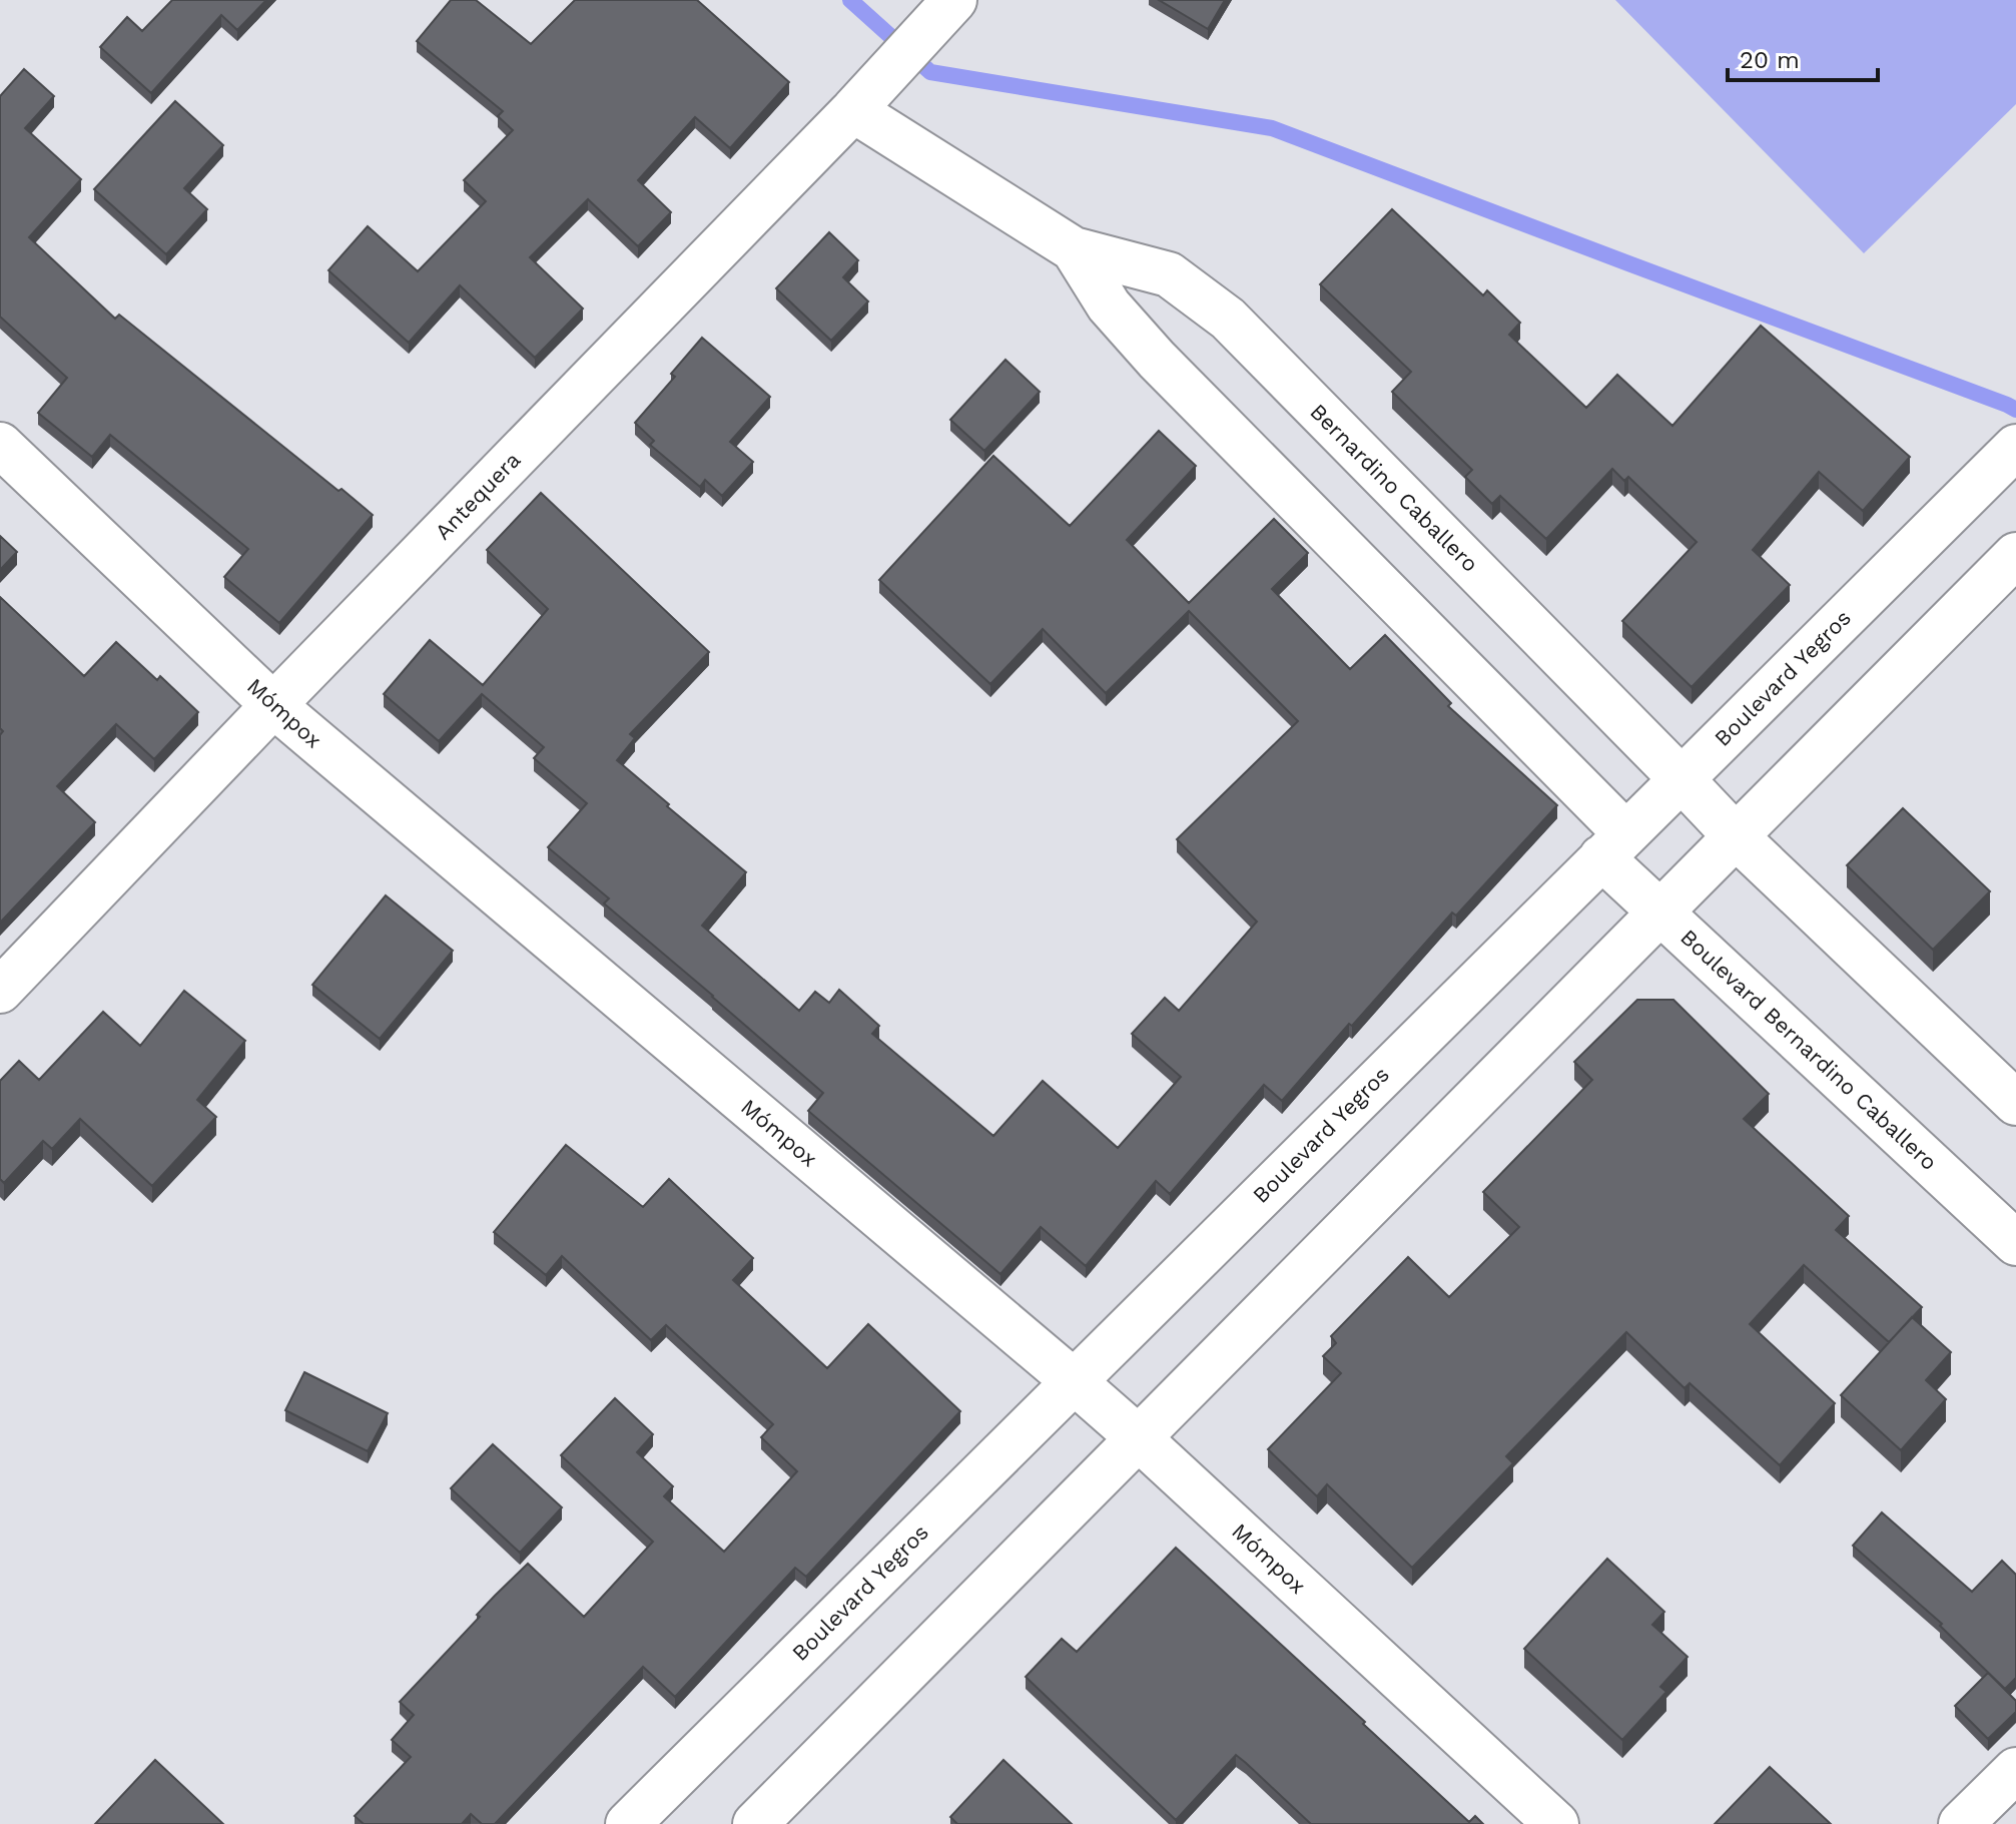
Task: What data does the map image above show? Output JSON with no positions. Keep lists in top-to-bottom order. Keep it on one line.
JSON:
{"streets":{"street":["Bernardino Caballero","Antequera","Boulevard Yegros","Mómpox","Boulevard Bernardino Caballero"]},"crossings":[["Bernardino Caballero","Antequera"],["Bernardino Caballero","Boulevard Yegros"],["Bernardino Caballero","Boulevard Bernardino Caballero"],["Antequera","Mómpox"],["Boulevard Yegros","Mómpox"],["Boulevard Yegros","Boulevard Bernardino Caballero"]],"scale_bar":"20 m"}
